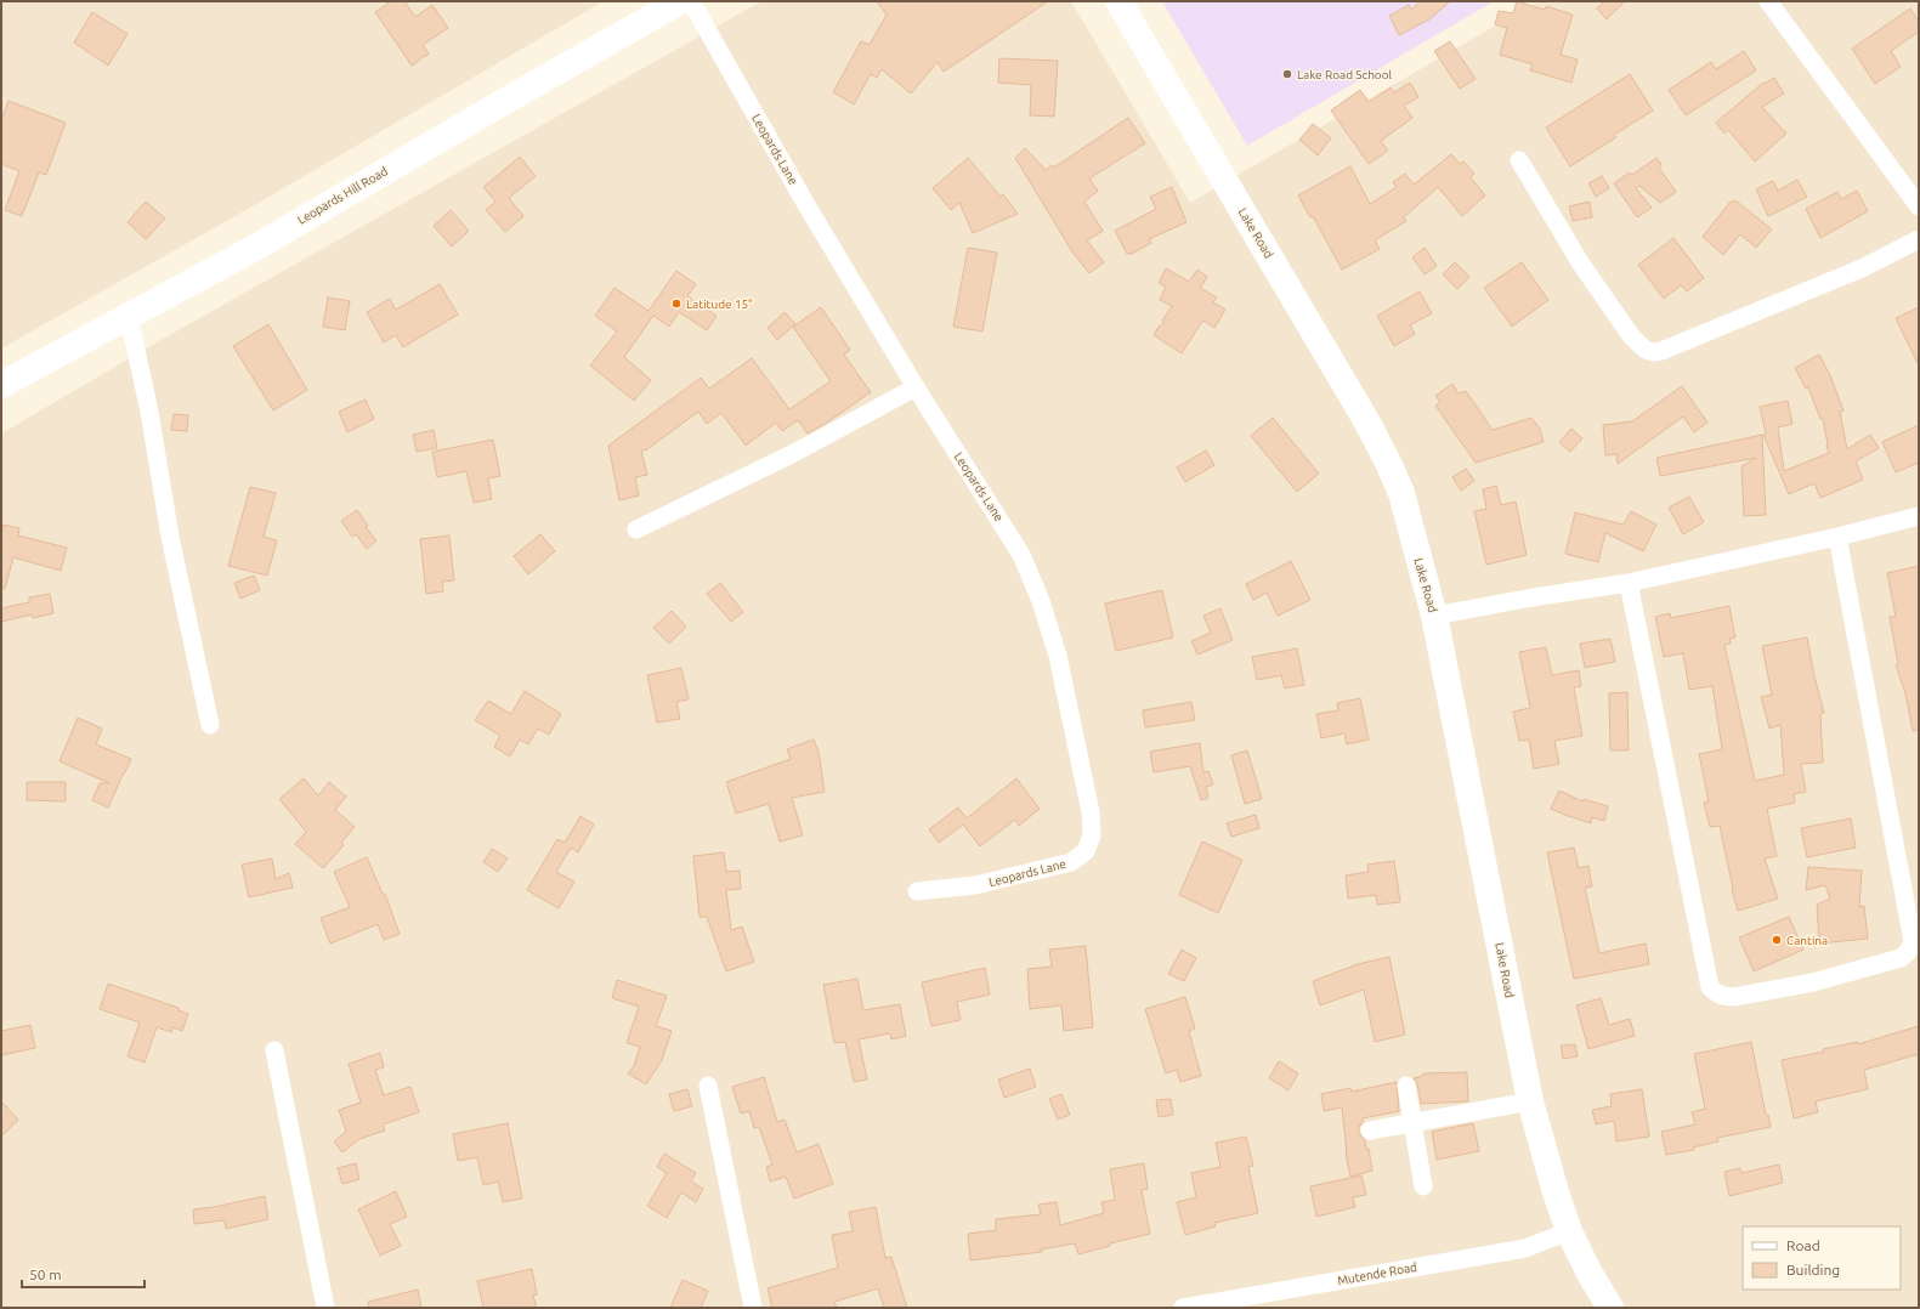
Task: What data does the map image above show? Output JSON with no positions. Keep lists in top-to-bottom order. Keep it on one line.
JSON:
{"streets":{"main road":["Leopards Hill Road","Lake Road"],"street":["Leopards Lane","Mutende Road"]},"crossings":[["Lake Road","Mutende Road"]],"places":["Lake Road School","Latitude 15°","Cantina"],"legend":["Road","Building"],"scale_bar":"50 m"}
